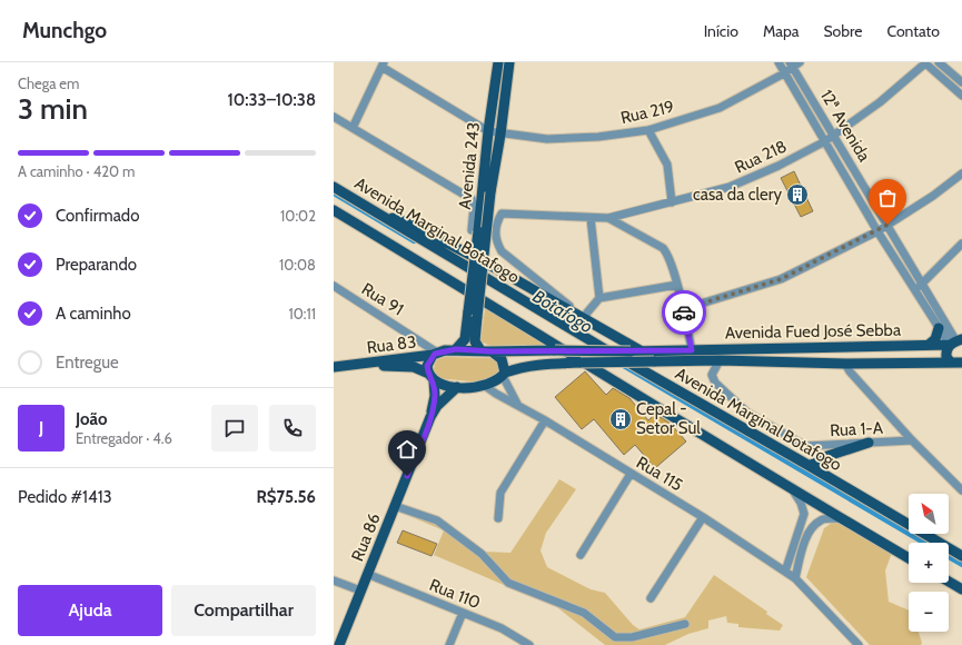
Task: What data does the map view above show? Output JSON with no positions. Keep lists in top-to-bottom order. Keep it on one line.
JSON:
{"streets":{"main road":["Avenida 243","Avenida Marginal Botafogo","Avenida Fued José Sebba","Rua 83","Rua 86"],"street":["Rua 219","12ª Avenida","Rua 218","Rua 91","Rua 1-A","Rua 115","Rua 110"]},"crossings":[["Rua 219","12ª Avenida"],["Rua 219","Avenida 243"],["12ª Avenida","Rua 218"],["12ª Avenida","Avenida Fued José Sebba"],["Avenida 243","Avenida Fued José Sebba"],["Avenida 243","Rua 83"],["Rua 91","Rua 83"],["Rua 91","Rua 86"],["Avenida Fued José Sebba","Rua 83"],["Avenida Fued José Sebba","Rua 1-A"],["Avenida Fued José Sebba","Rua 115"],["Rua 83","Rua 115"],["Rua 83","Rua 86"],["Rua 86","Rua 110"]],"water":["Botafogo"],"places":{"building":["casa da clery","Cepal - Setor Sul"]},"north":"top left","page":{"header":"Munchgo","nav":["Início","Mapa","Sobre","Contato"],"heading":["3 min","Chega em","10:33–10:38"],"panel":["João","Entregador · 4.6","Pedido #1413","R$75.56"],"bar":"A caminho · 420 m","list":[["Confirmado","10:02"],["Preparando","10:08"],["A caminho","10:11"],"Entregue"],"round":"J","map_buttons":["+","−"],"buttons":["Ajuda","Compartilhar"]}}
